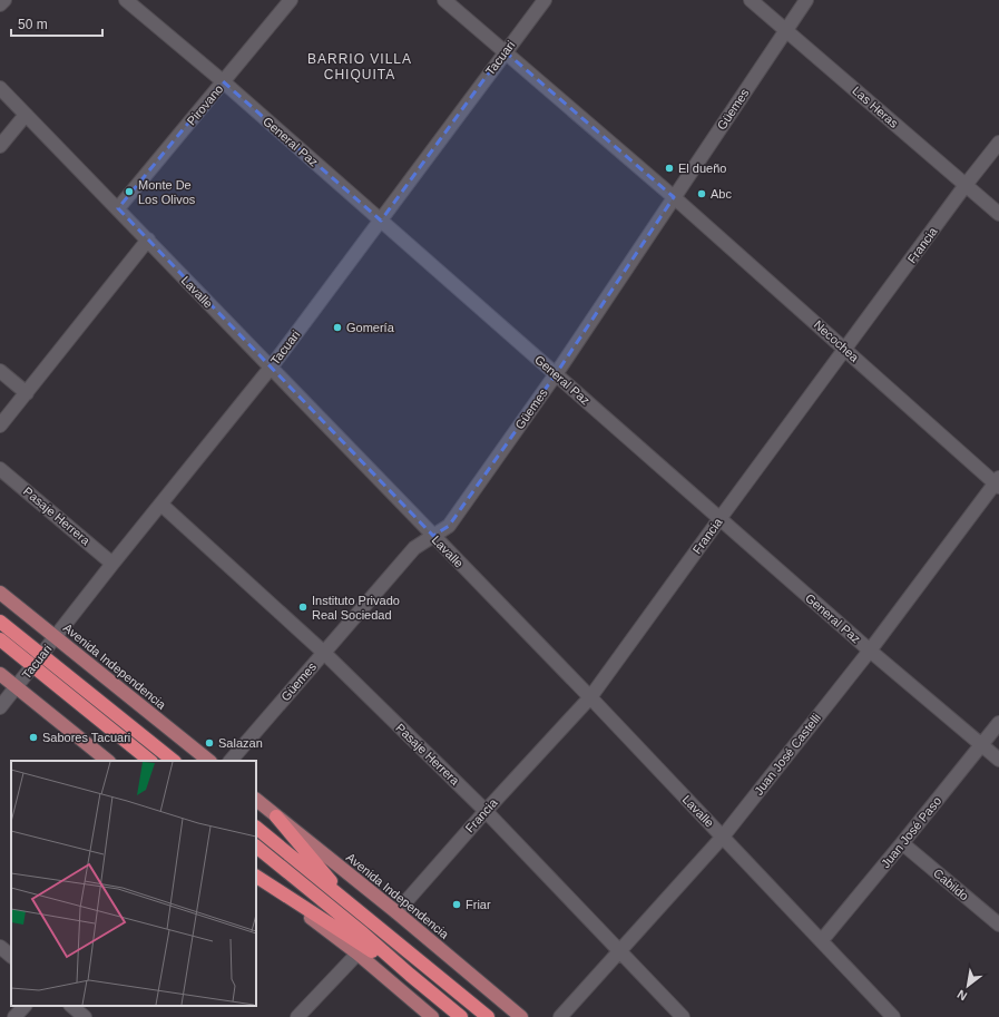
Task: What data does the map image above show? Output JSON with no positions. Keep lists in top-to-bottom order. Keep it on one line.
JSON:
{"streets":{"main road":["Avenida Independencia"],"street":["Tacuari","Pirovano","Las Heras","Güemes","General Paz","Francia","Lavalle","Necochea","Pasaje Herrera","Juan José Castelli","Juan José Paso","Cabildo"]},"crossings":[["Tacuari","General Paz"],["Tacuari","Lavalle"],["Tacuari","Necochea"],["Tacuari","Pasaje Herrera"],["Tacuari","Avenida Independencia"],["Pirovano","General Paz"],["Pirovano","Lavalle"],["Las Heras","Güemes"],["Las Heras","Francia"],["Güemes","General Paz"],["Güemes","Lavalle"],["Güemes","Necochea"],["Güemes","Pasaje Herrera"],["General Paz","Francia"],["General Paz","Juan José Castelli"],["General Paz","Juan José Paso"],["Francia","Lavalle"],["Francia","Necochea"],["Francia","Pasaje Herrera"],["Francia","Avenida Independencia"],["Lavalle","Juan José Castelli"],["Lavalle","Juan José Paso"],["Necochea","Juan José Castelli"],["Pasaje Herrera","Juan José Castelli"],["Juan José Paso","Cabildo"]],"districts":["BARRIO VILLA CHIQUITA"],"places":["El dueño","Monte De Los Olivos","Abc","Gomería","Instituto Privado Real Sociedad","Sabores Tacuari","Salazan","Friar"],"scale_bar":"50 m","north":"bottom left"}
